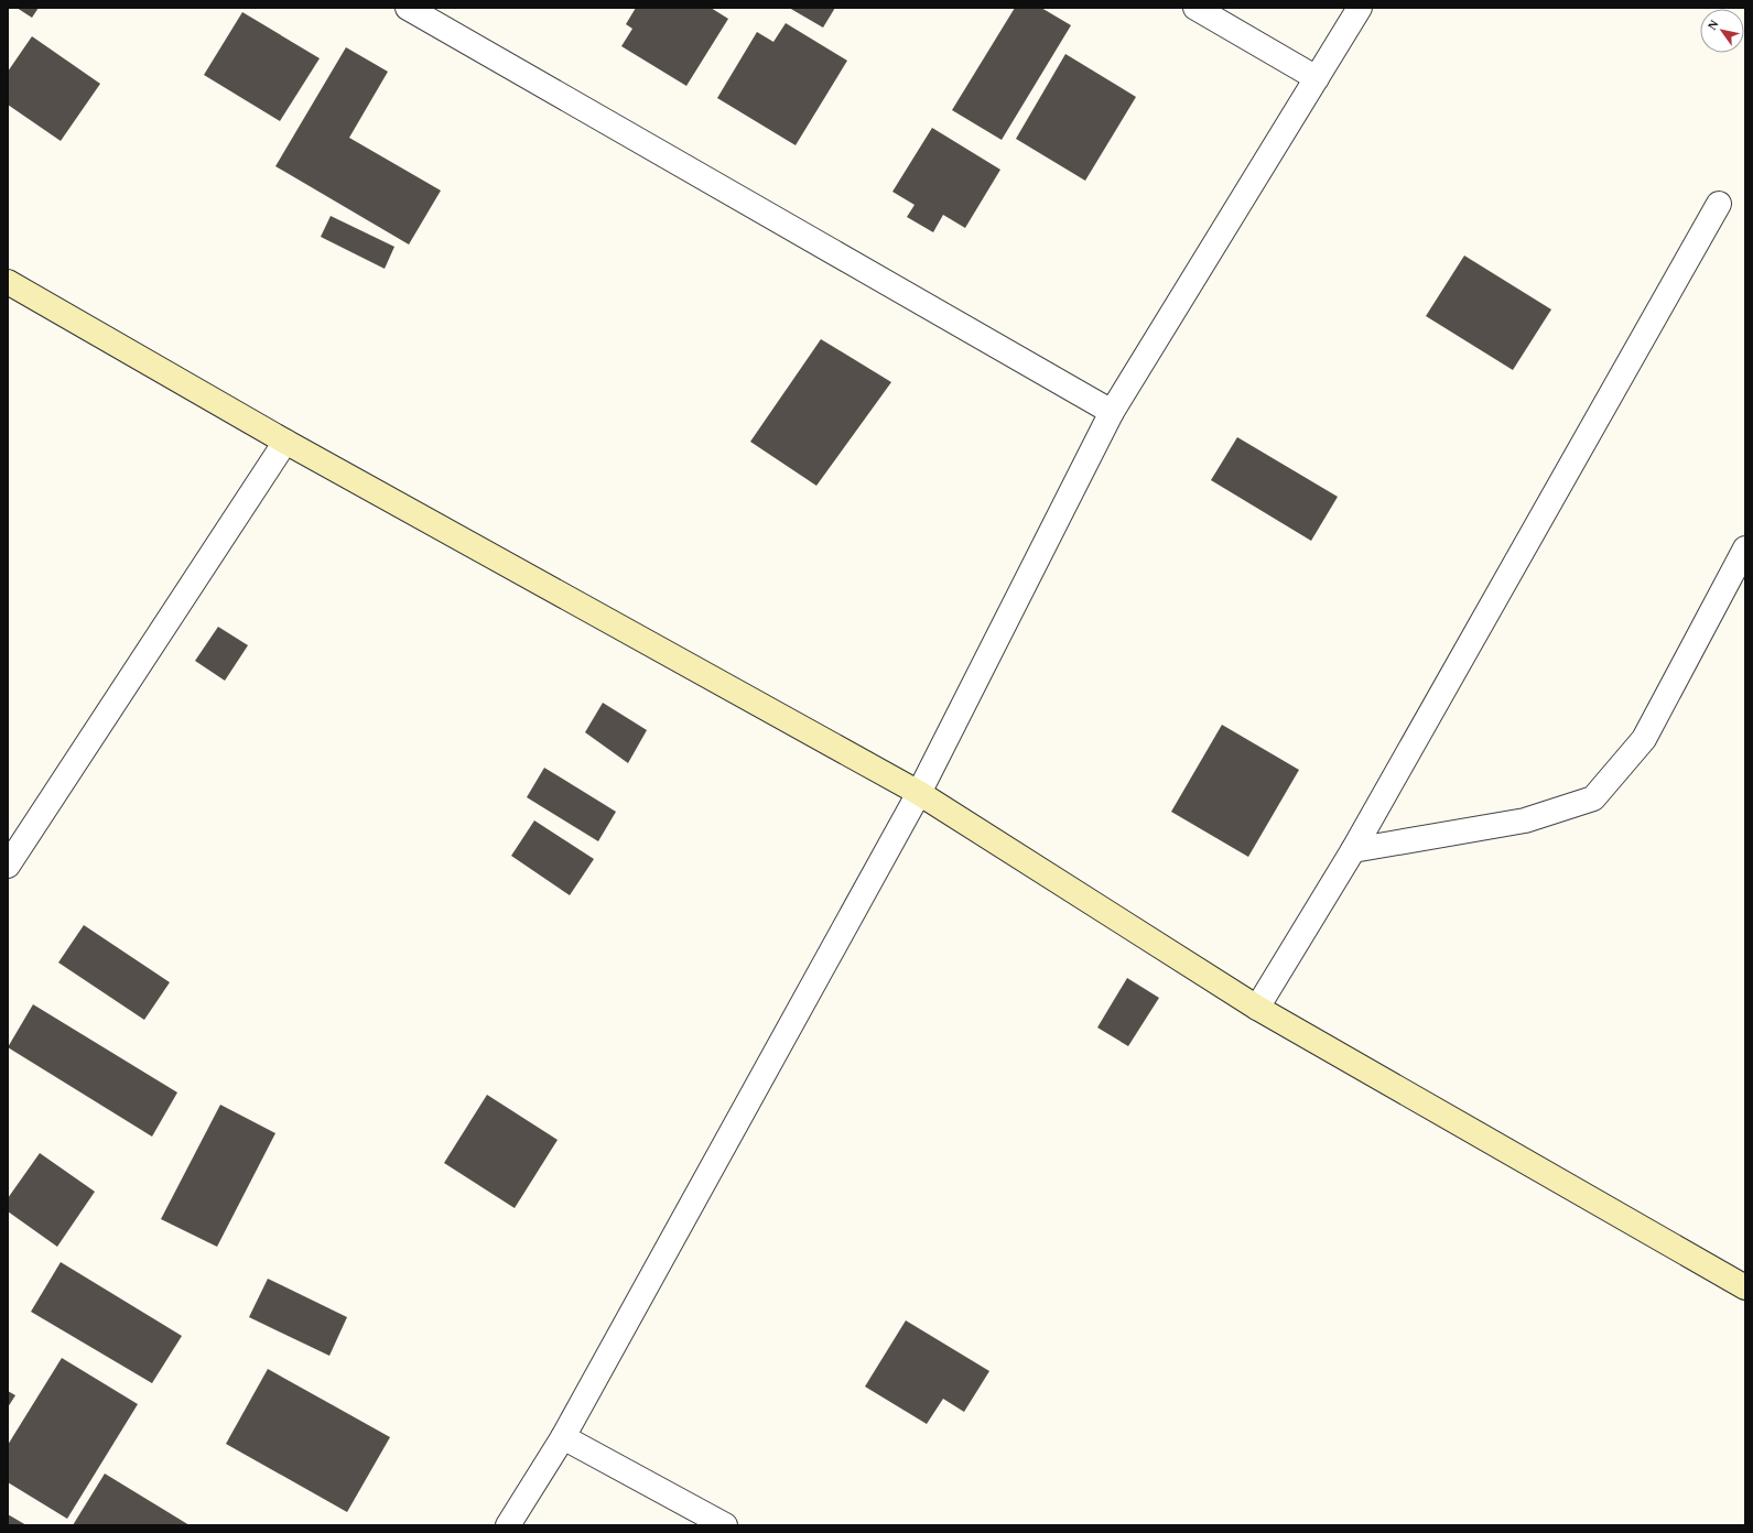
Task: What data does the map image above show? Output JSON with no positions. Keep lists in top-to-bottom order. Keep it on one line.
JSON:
{"north":"top left"}
